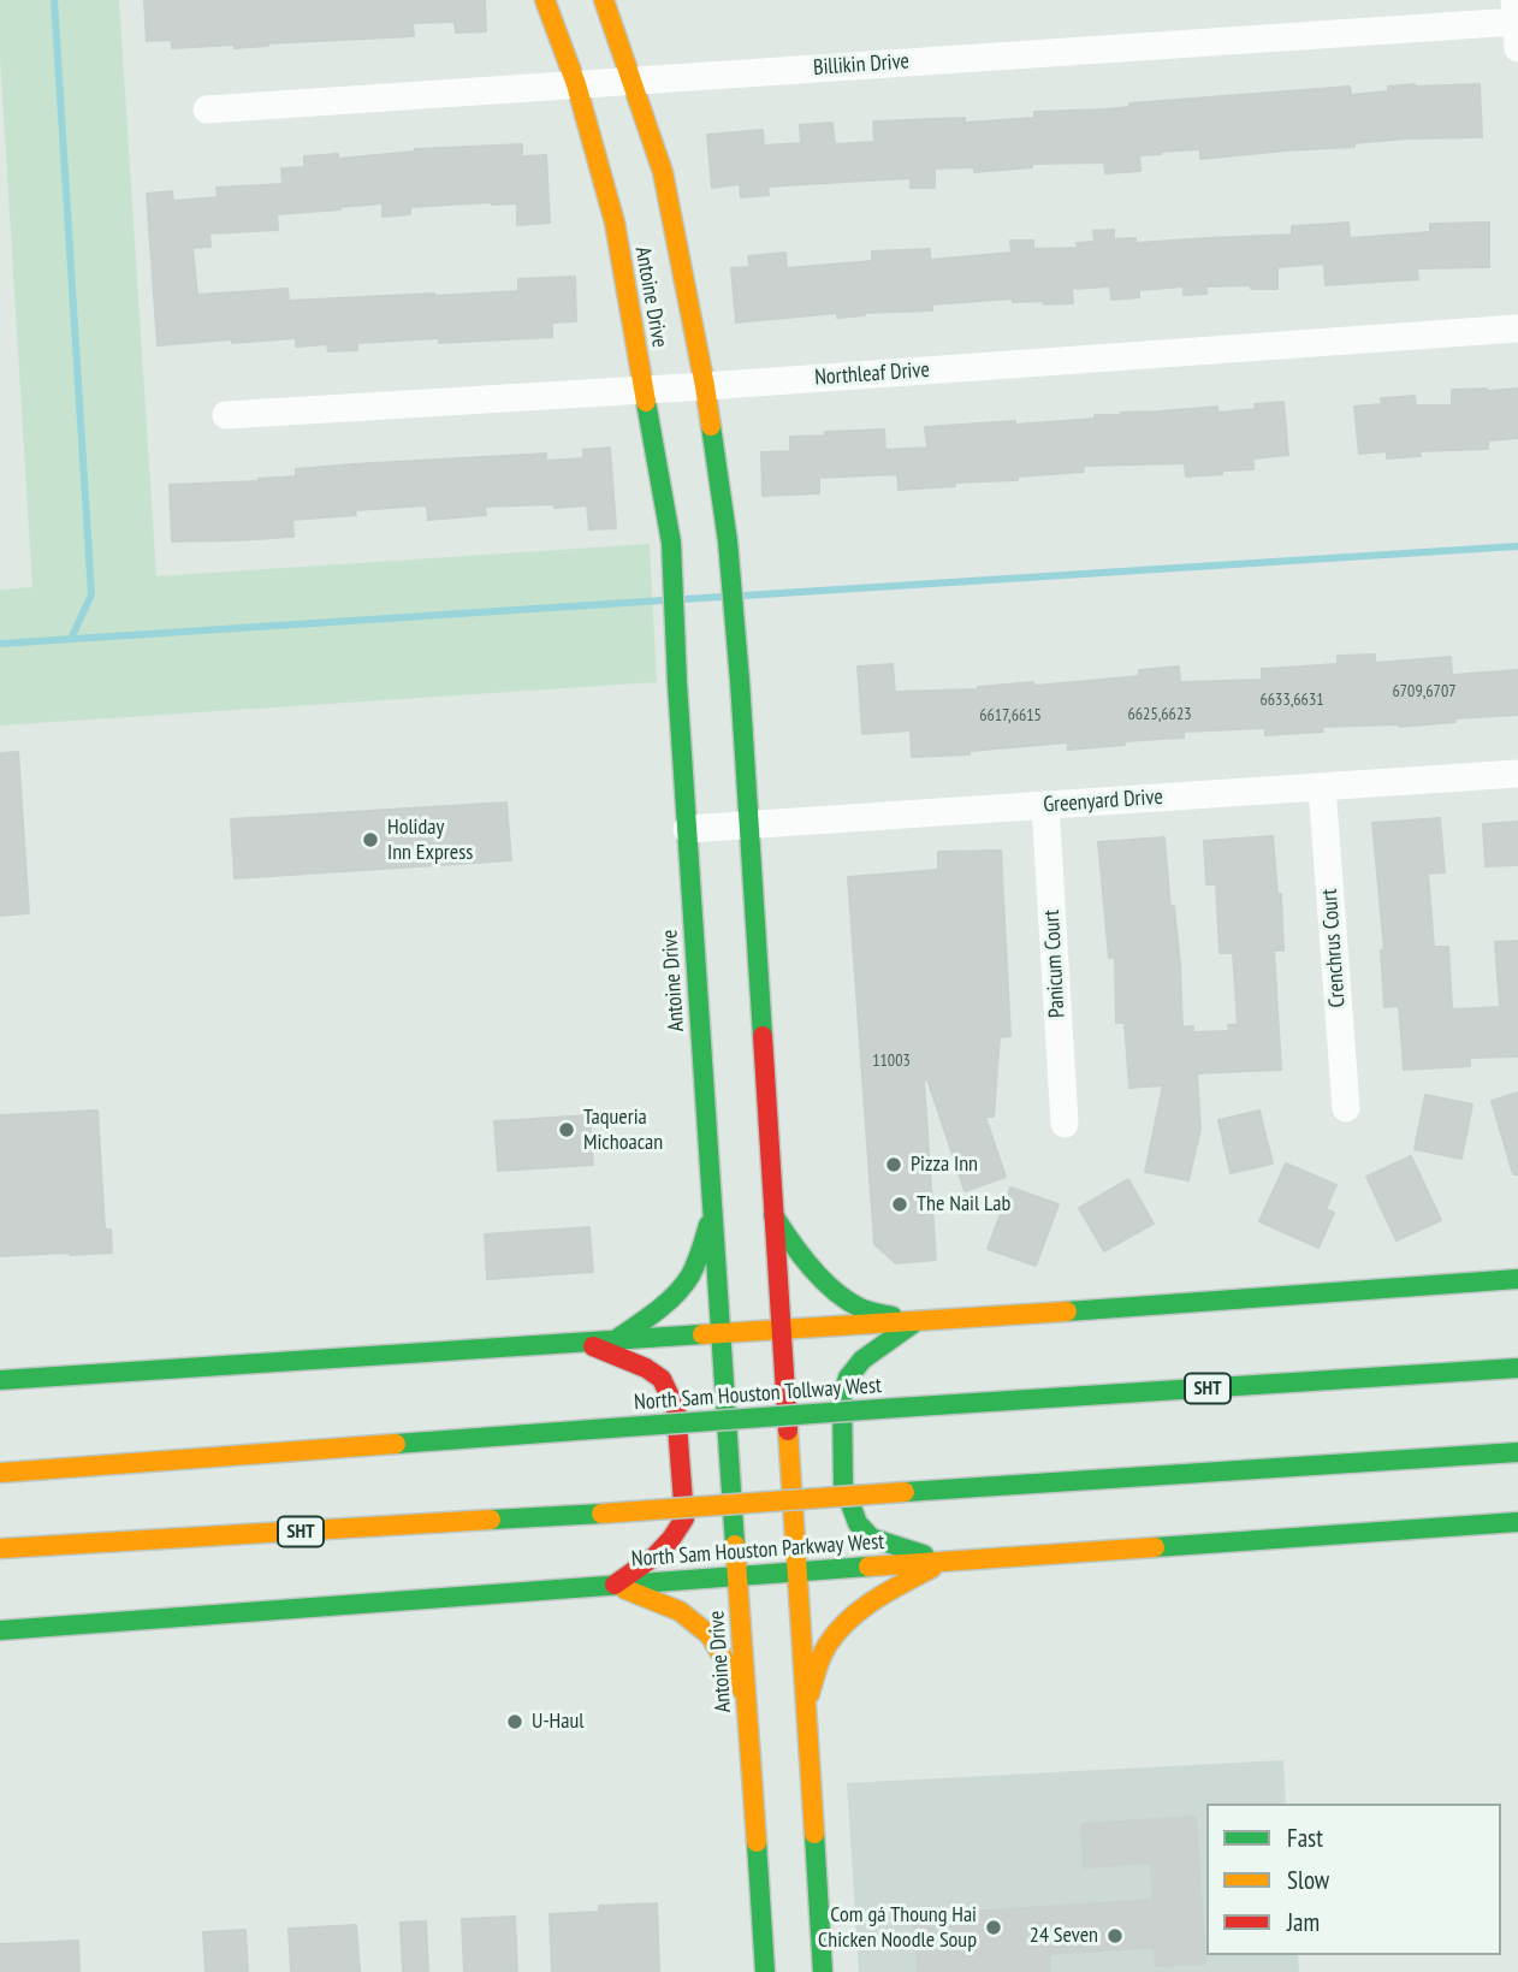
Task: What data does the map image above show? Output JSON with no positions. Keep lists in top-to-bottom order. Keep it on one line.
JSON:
{"streets":{"main road":["Antoine Drive","SHT","North Sam Houston Tollway West","North Sam Houston Parkway West"],"street":["Billikin Drive","Northleaf Drive","Greenyard Drive","Crenchrus Court","Panicum Court"]},"crossings":[["Billikin Drive","Antoine Drive"],["Antoine Drive","Northleaf Drive"],["Antoine Drive","Greenyard Drive"],["Antoine Drive","North Sam Houston Parkway West"],["Greenyard Drive","Crenchrus Court"],["Greenyard Drive","Panicum Court"]],"places":["Holiday Inn Express","Taqueria Michoacan","Pizza Inn","The Nail Lab","U-Haul","Com gá Thoung Hai Chicken Noodle Soup","24 Seven"],"house_numbers":["6709,6707","6633,6631","6625,6623","6617,6615","11003"],"legend":["Fast","Slow","Jam"]}
